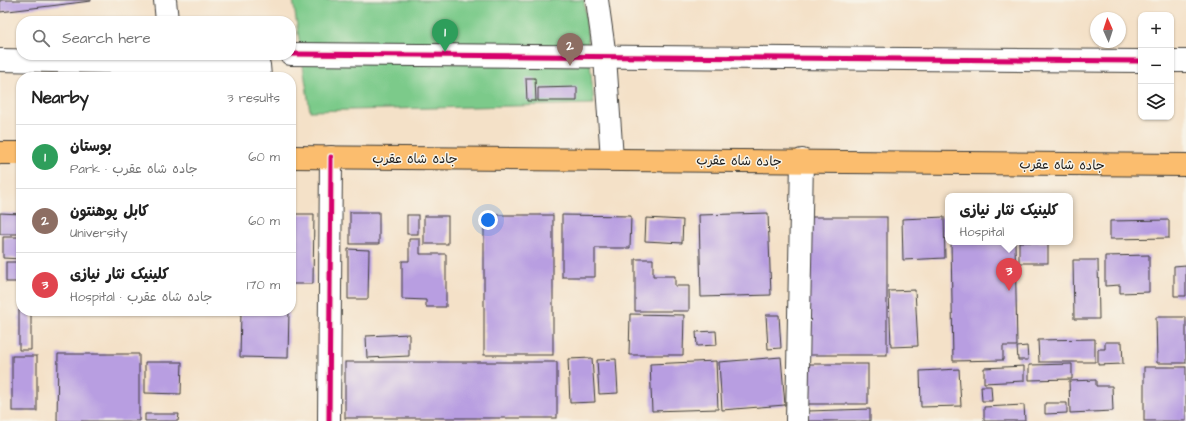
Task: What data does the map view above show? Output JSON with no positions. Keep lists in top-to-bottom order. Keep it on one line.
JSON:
{"streets":{"highway":["جاده شاه عقرب"]},"north":"top","page":{"map_buttons":["+","−"],"search":"Search here","pins":["1","2","3"],"heading":["Nearby","3 results"],"list":[{"mark":"1","name":"بوستان","note":"Park · جاده شاه عقرب","value":"60 m"},{"mark":"2","name":"کابل پوهنتون","note":"University","value":"60 m"},{"mark":"3","name":"کلینیک نثار نیازی","note":"Hospital · جاده شاه عقرب","value":"170 m"}],"popup":["کلینیک نثار نیازی","Hospital"]}}
